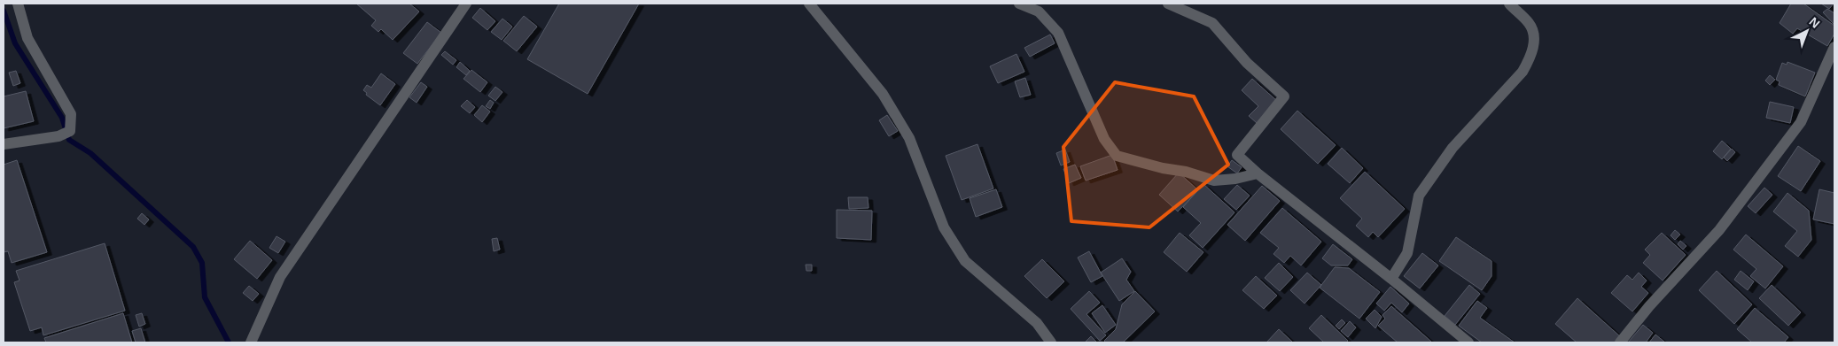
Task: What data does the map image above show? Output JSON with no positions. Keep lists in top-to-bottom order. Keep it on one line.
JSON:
{"north":"top right"}
